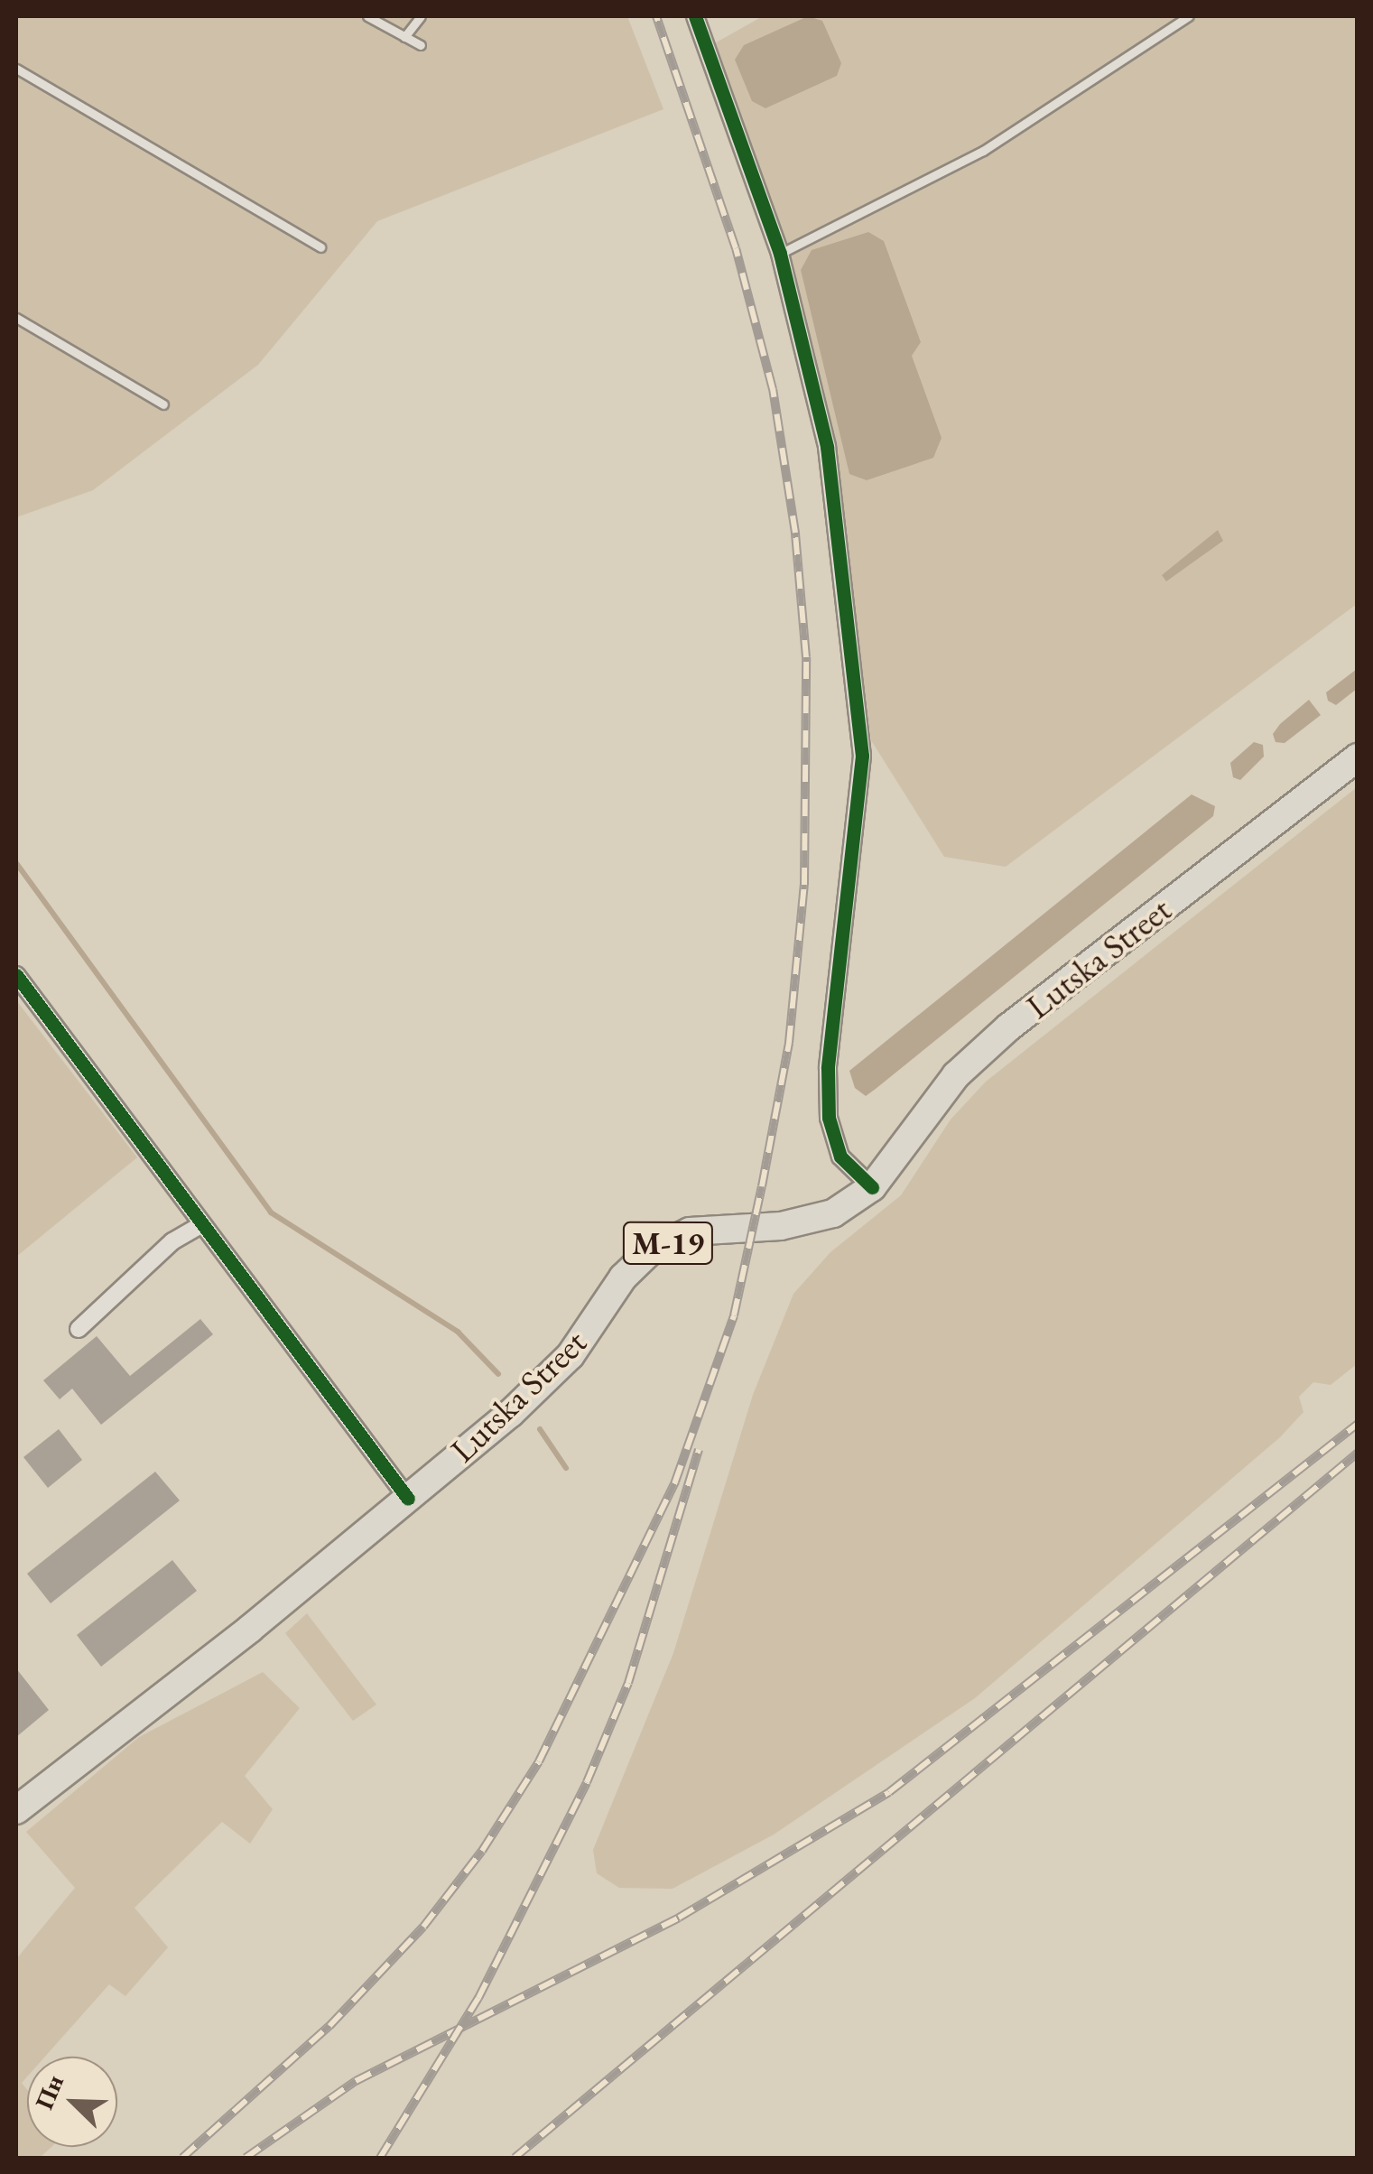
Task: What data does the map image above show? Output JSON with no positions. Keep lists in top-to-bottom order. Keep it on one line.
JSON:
{"streets":{"highway":["Lutska Street","М-19"]},"north":"top left"}
